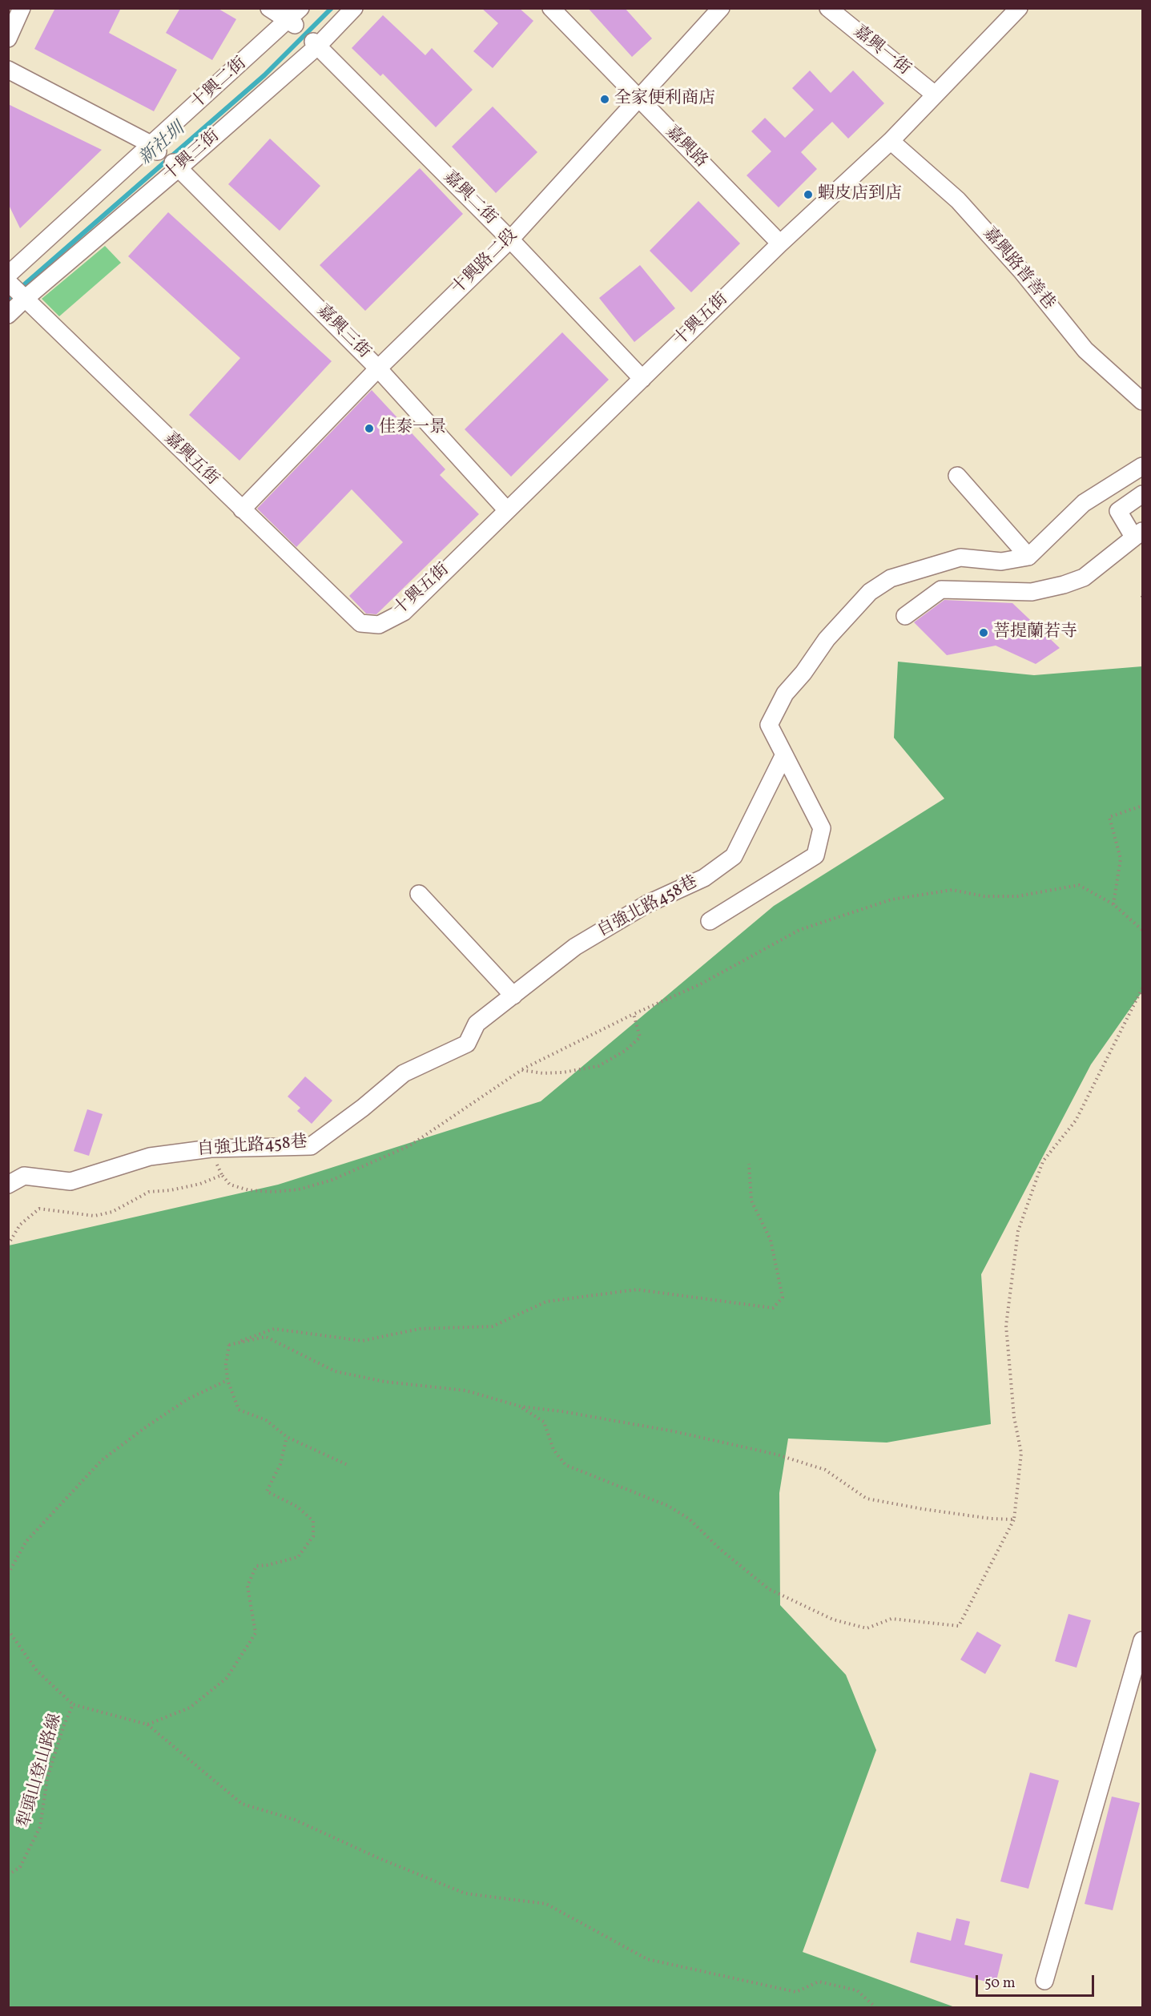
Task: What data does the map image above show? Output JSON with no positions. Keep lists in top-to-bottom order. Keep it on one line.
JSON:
{"streets":{"street":["嘉興一街","十興二街","嘉興路","十興三街","嘉興二街","十興路二段","嘉興路普善巷","十興五街","嘉興三街","嘉興五街","自強北路458巷"],"path":["犁頭山登山路線"]},"crossings":[["嘉興一街","十興五街"],["嘉興路","十興路二段"],["嘉興路","十興五街"],["十興三街","嘉興二街"],["十興三街","嘉興三街"],["十興三街","嘉興五街"],["嘉興二街","十興路二段"],["嘉興二街","十興五街"],["十興路二段","嘉興三街"],["十興路二段","嘉興五街"],["嘉興路普善巷","十興五街"],["十興五街","嘉興三街"],["十興五街","嘉興五街"]],"water":["新社圳"],"places":["全家便利商店","蝦皮店到店","佳泰一景","菩提蘭若寺"],"scale_bar":"50 m"}
